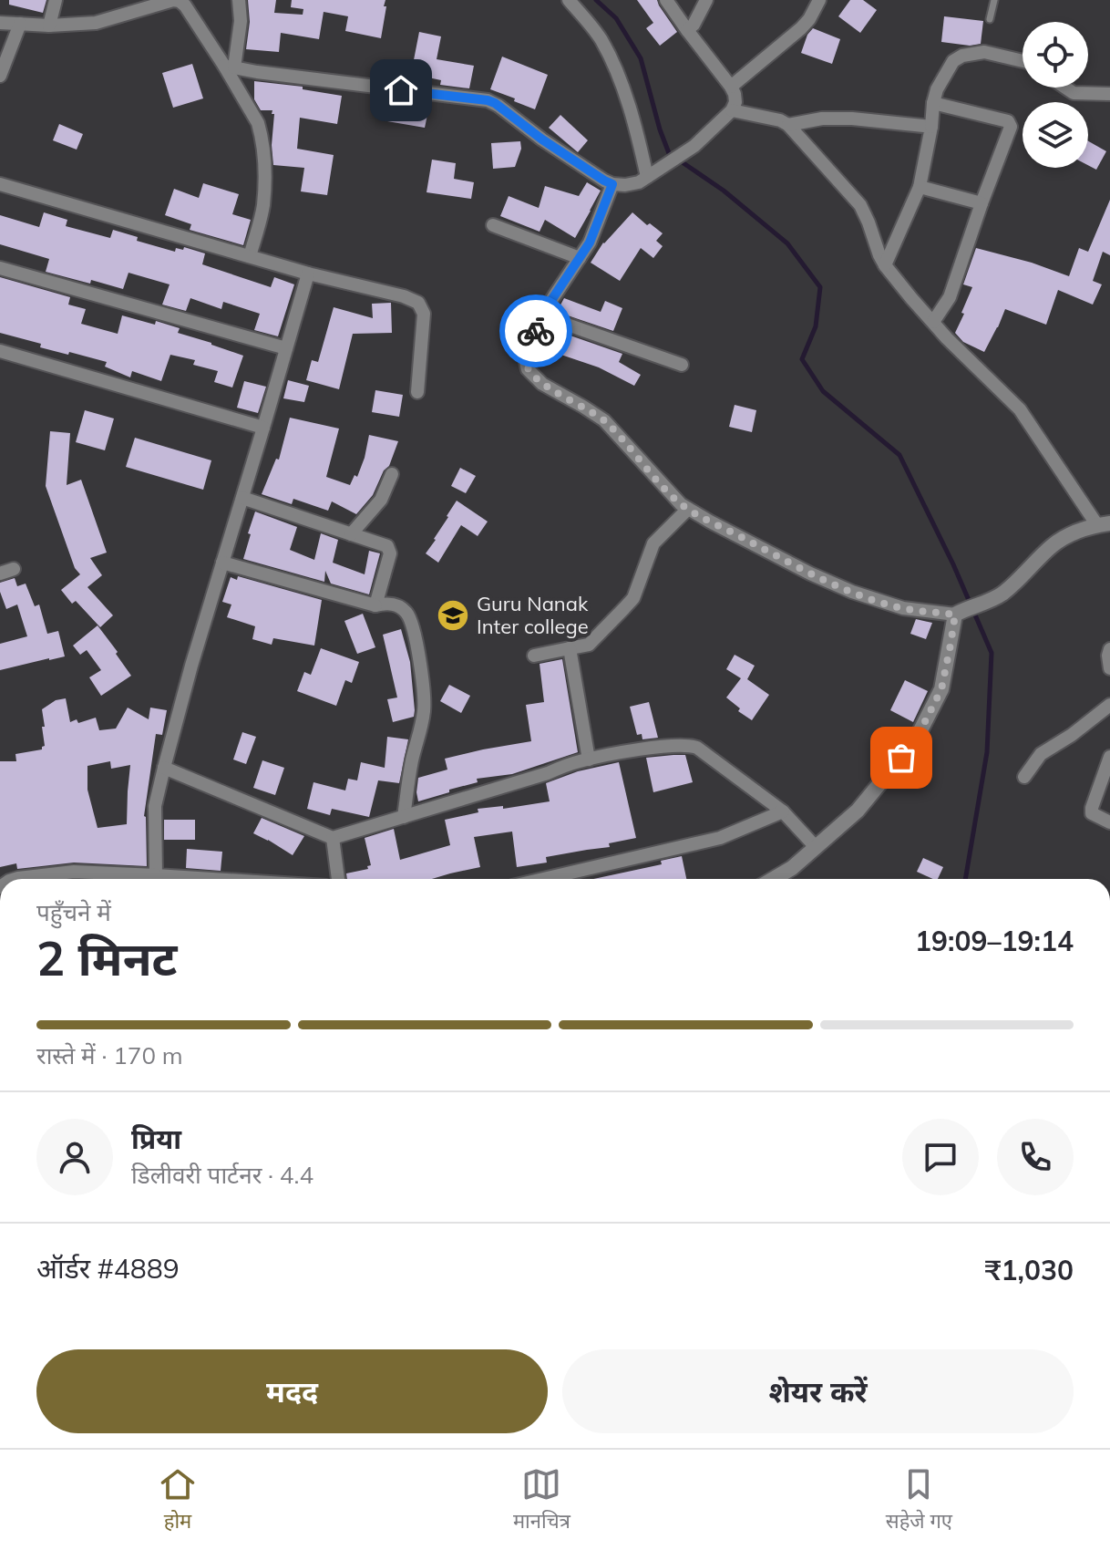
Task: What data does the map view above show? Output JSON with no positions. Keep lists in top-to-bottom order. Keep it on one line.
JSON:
{"places":{"school or university":["Guru Nanak Inter college"]},"page":{"heading":["2 मिनट","पहुँचने में","19:09–19:14"],"panel":["प्रिया","डिलीवरी पार्टनर · 4.4","ऑर्डर #4889","₹1,030"],"bar":"रास्ते में · 170 m","buttons":["मदद","शेयर करें"],"tabs":["होम","मानचित्र","सहेजे गए"]}}
